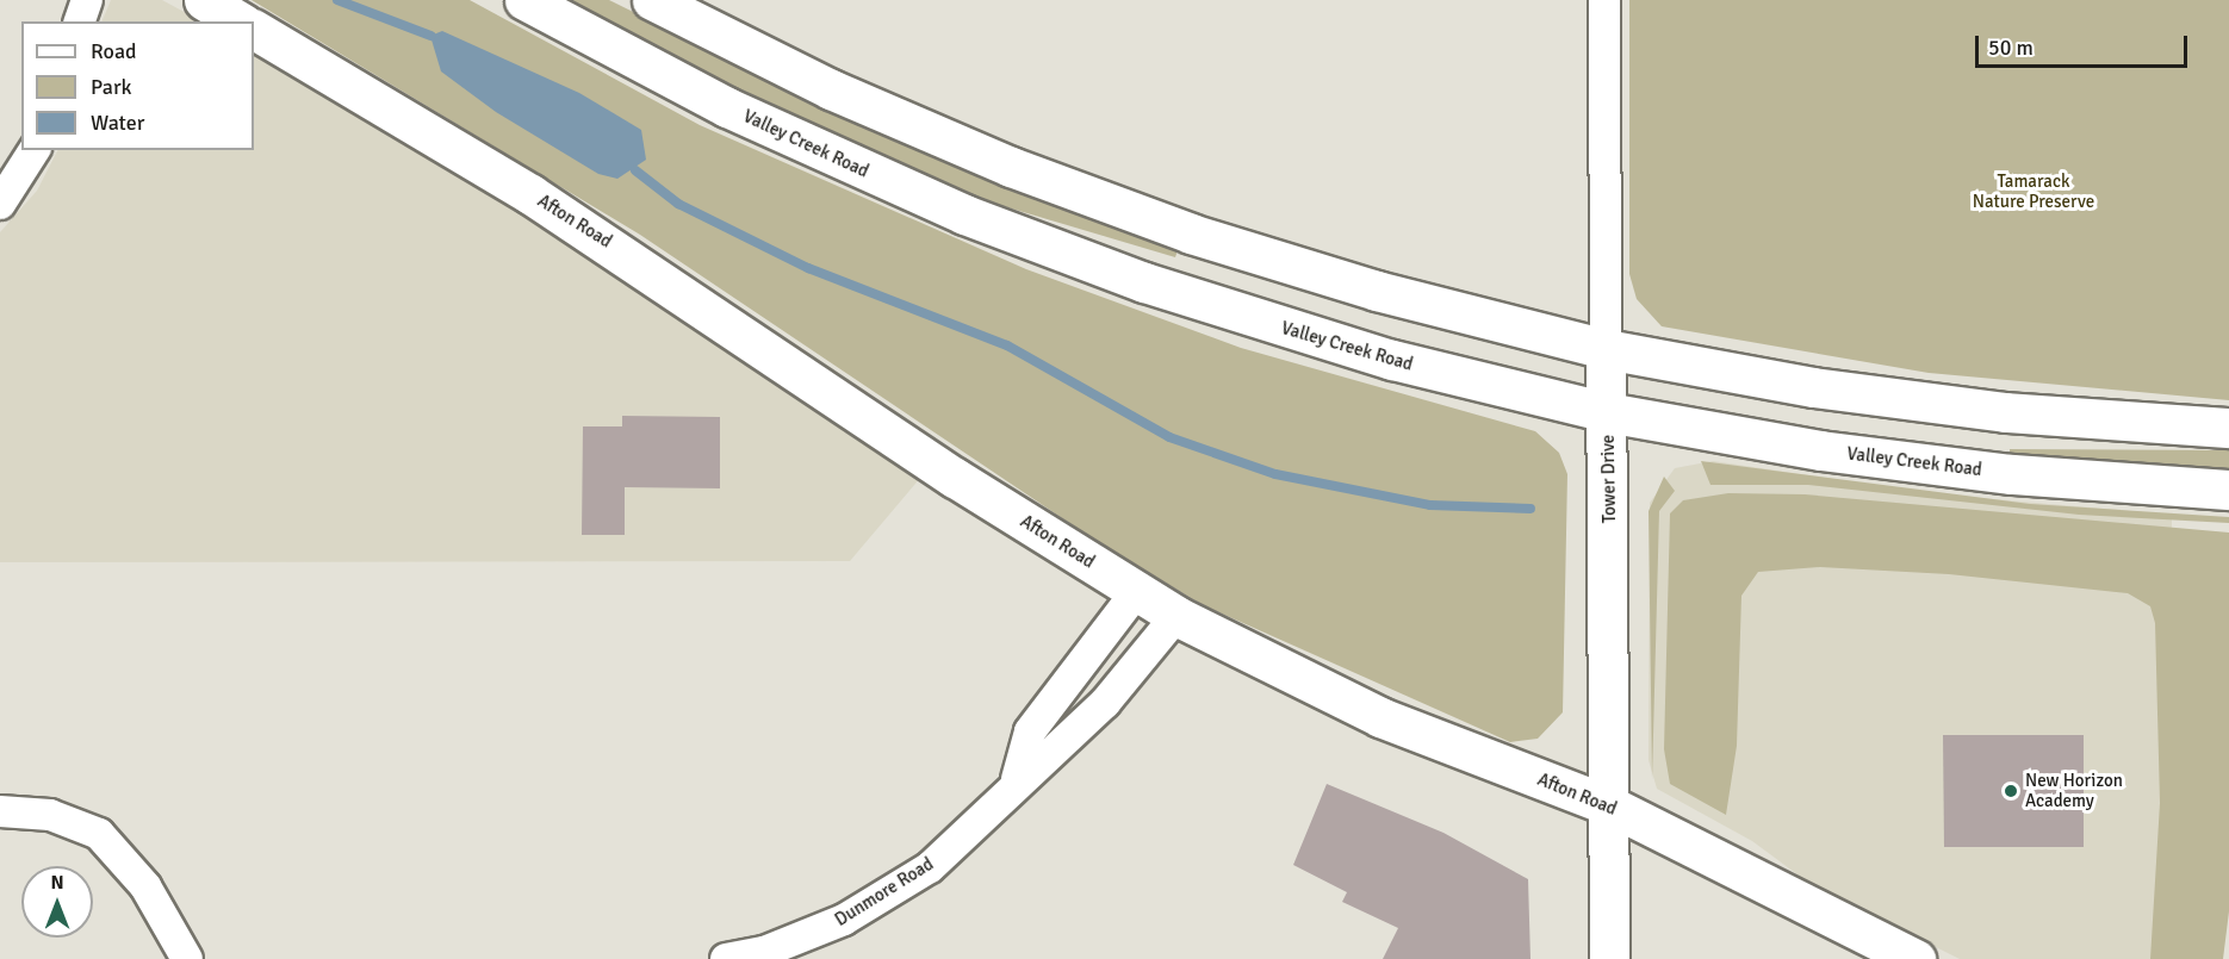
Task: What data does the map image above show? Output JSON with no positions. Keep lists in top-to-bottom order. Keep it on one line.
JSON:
{"streets":{"main road":["Valley Creek Road","Afton Road","Tower Drive"],"street":["Dunmore Road"]},"crossings":[["Valley Creek Road","Tower Drive"],["Afton Road","Tower Drive"],["Afton Road","Dunmore Road"]],"parks":["Tamarack Nature Preserve"],"places":["New Horizon Academy"],"legend":["Road","Park","Water"],"scale_bar":"50 m","north":"top"}
